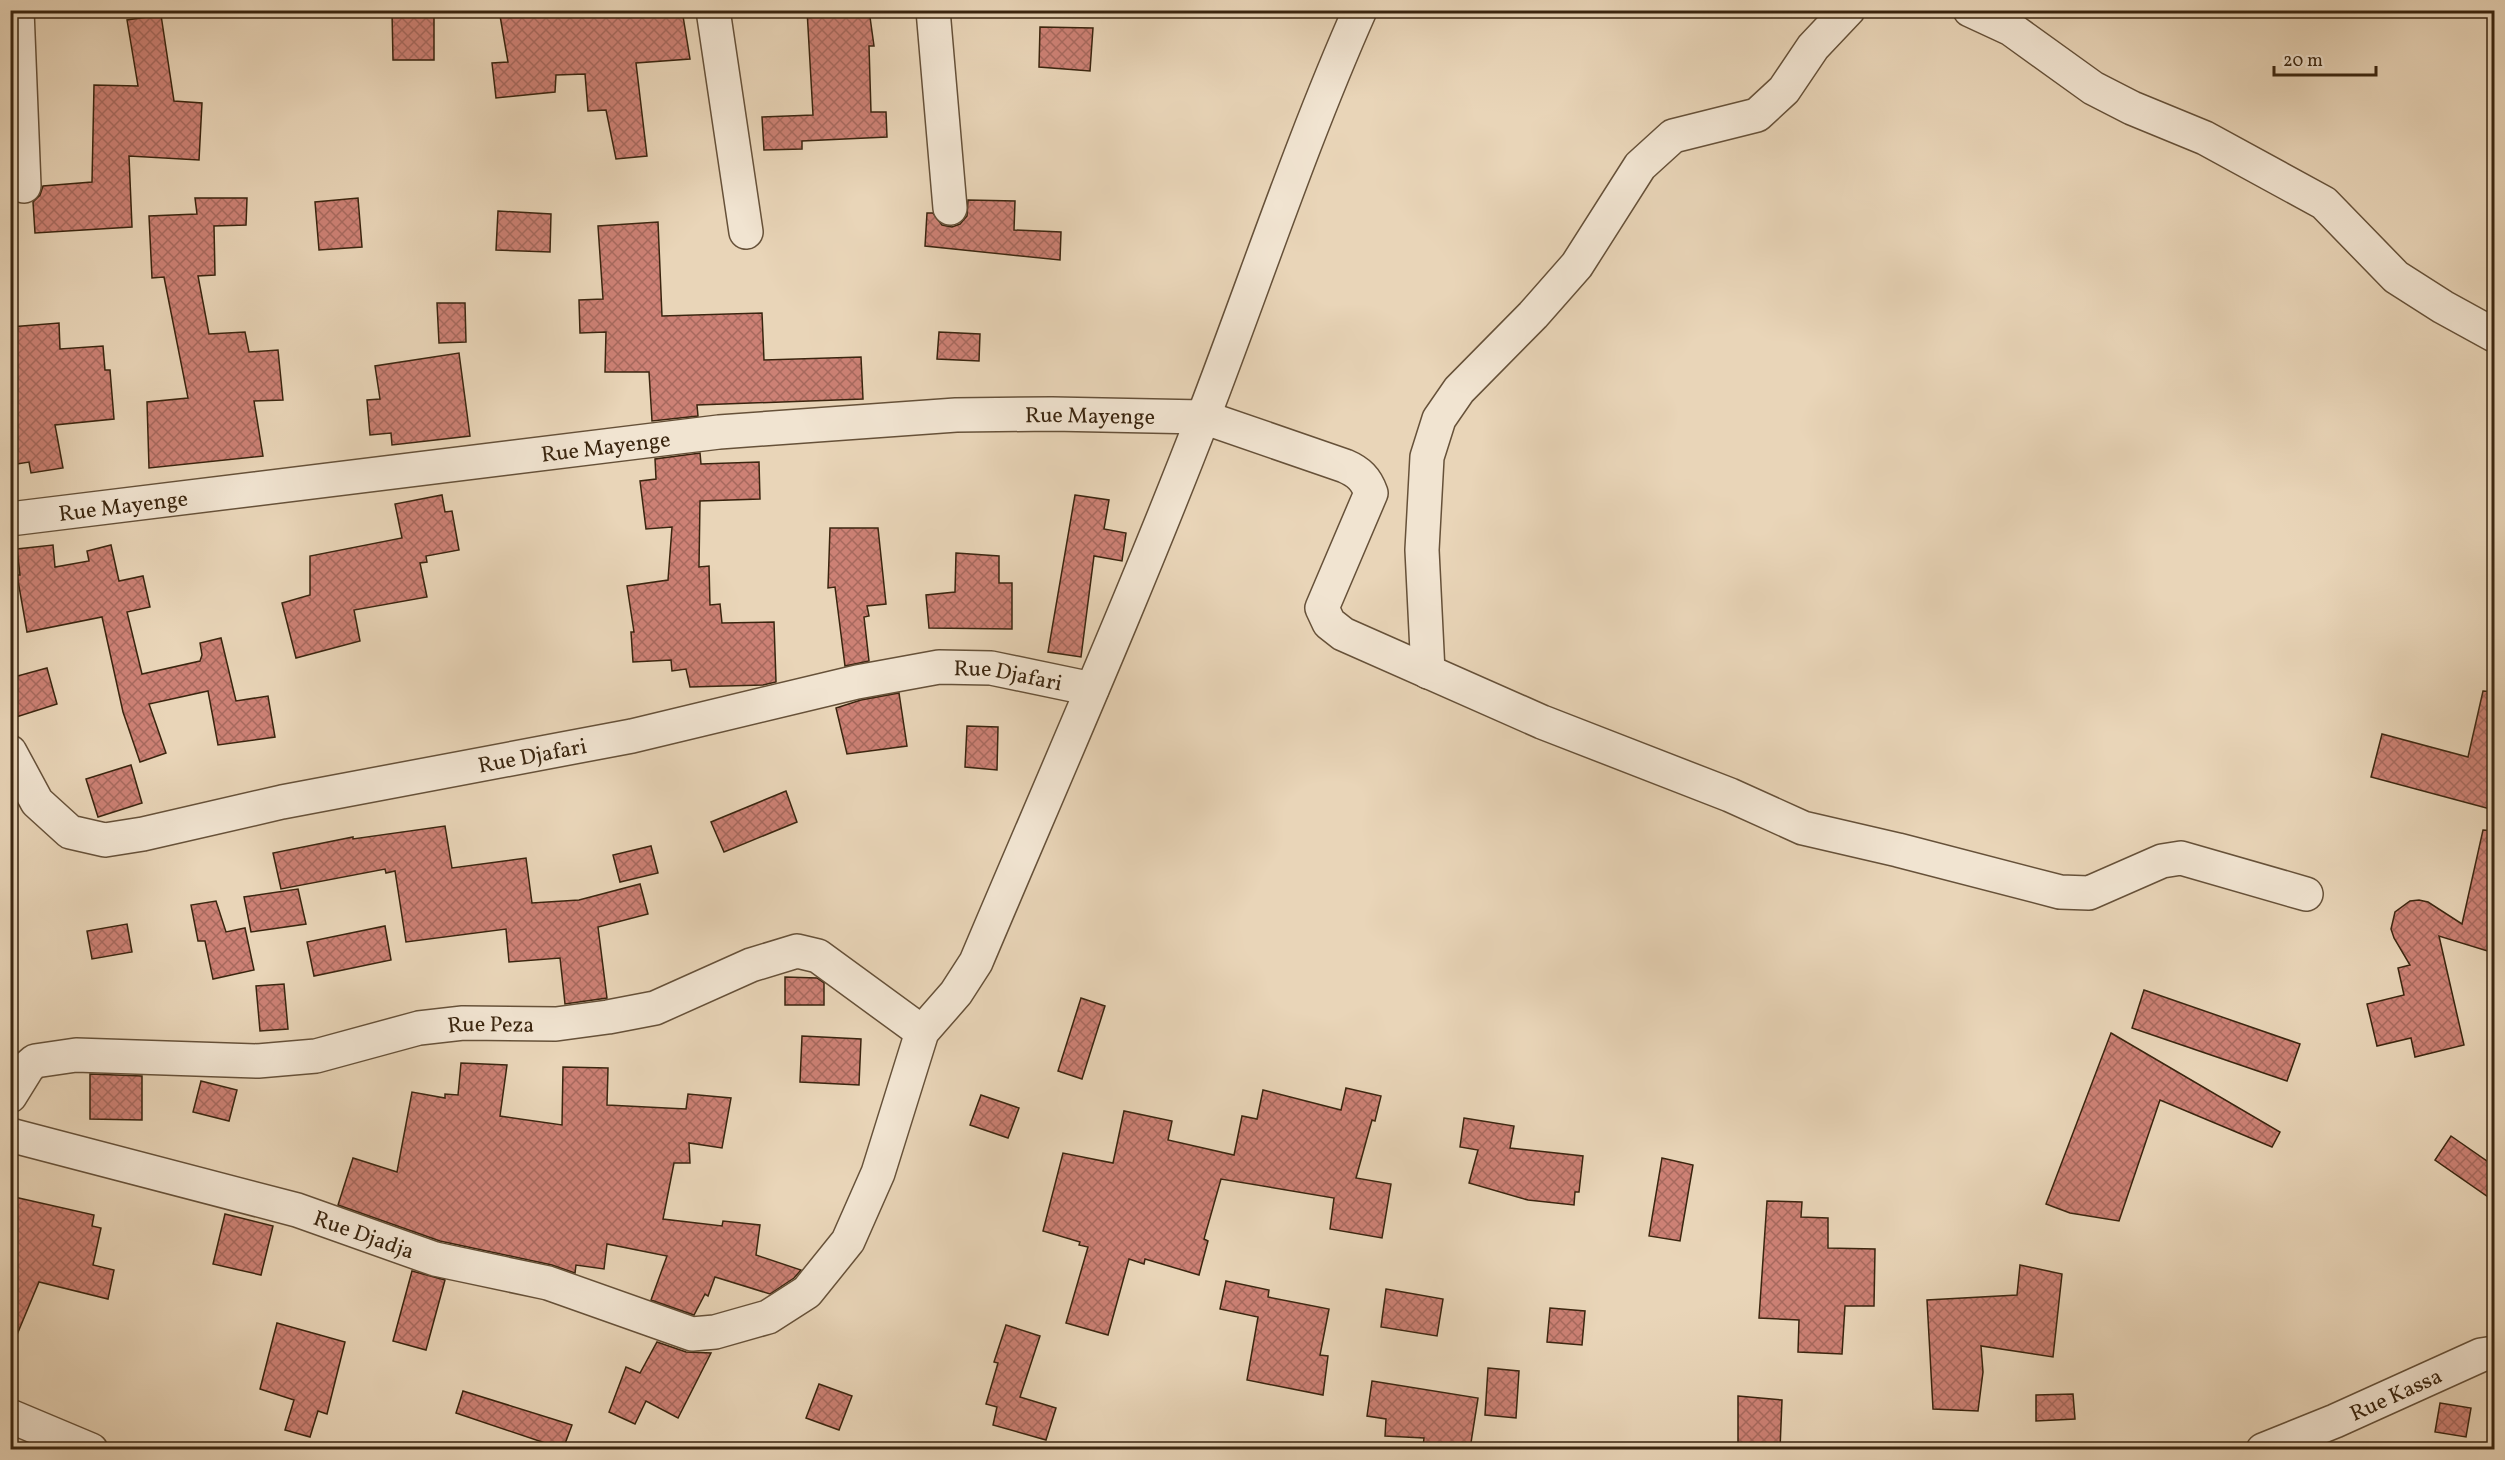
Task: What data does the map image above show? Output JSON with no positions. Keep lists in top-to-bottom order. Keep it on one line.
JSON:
{"streets":{"street":["Rue Mayenge","Rue Djafari","Rue Peza","Rue Djadja","Rue Kassa"]},"crossings":[["Rue Peza","Rue Djadja"]],"scale_bar":"20 m"}
